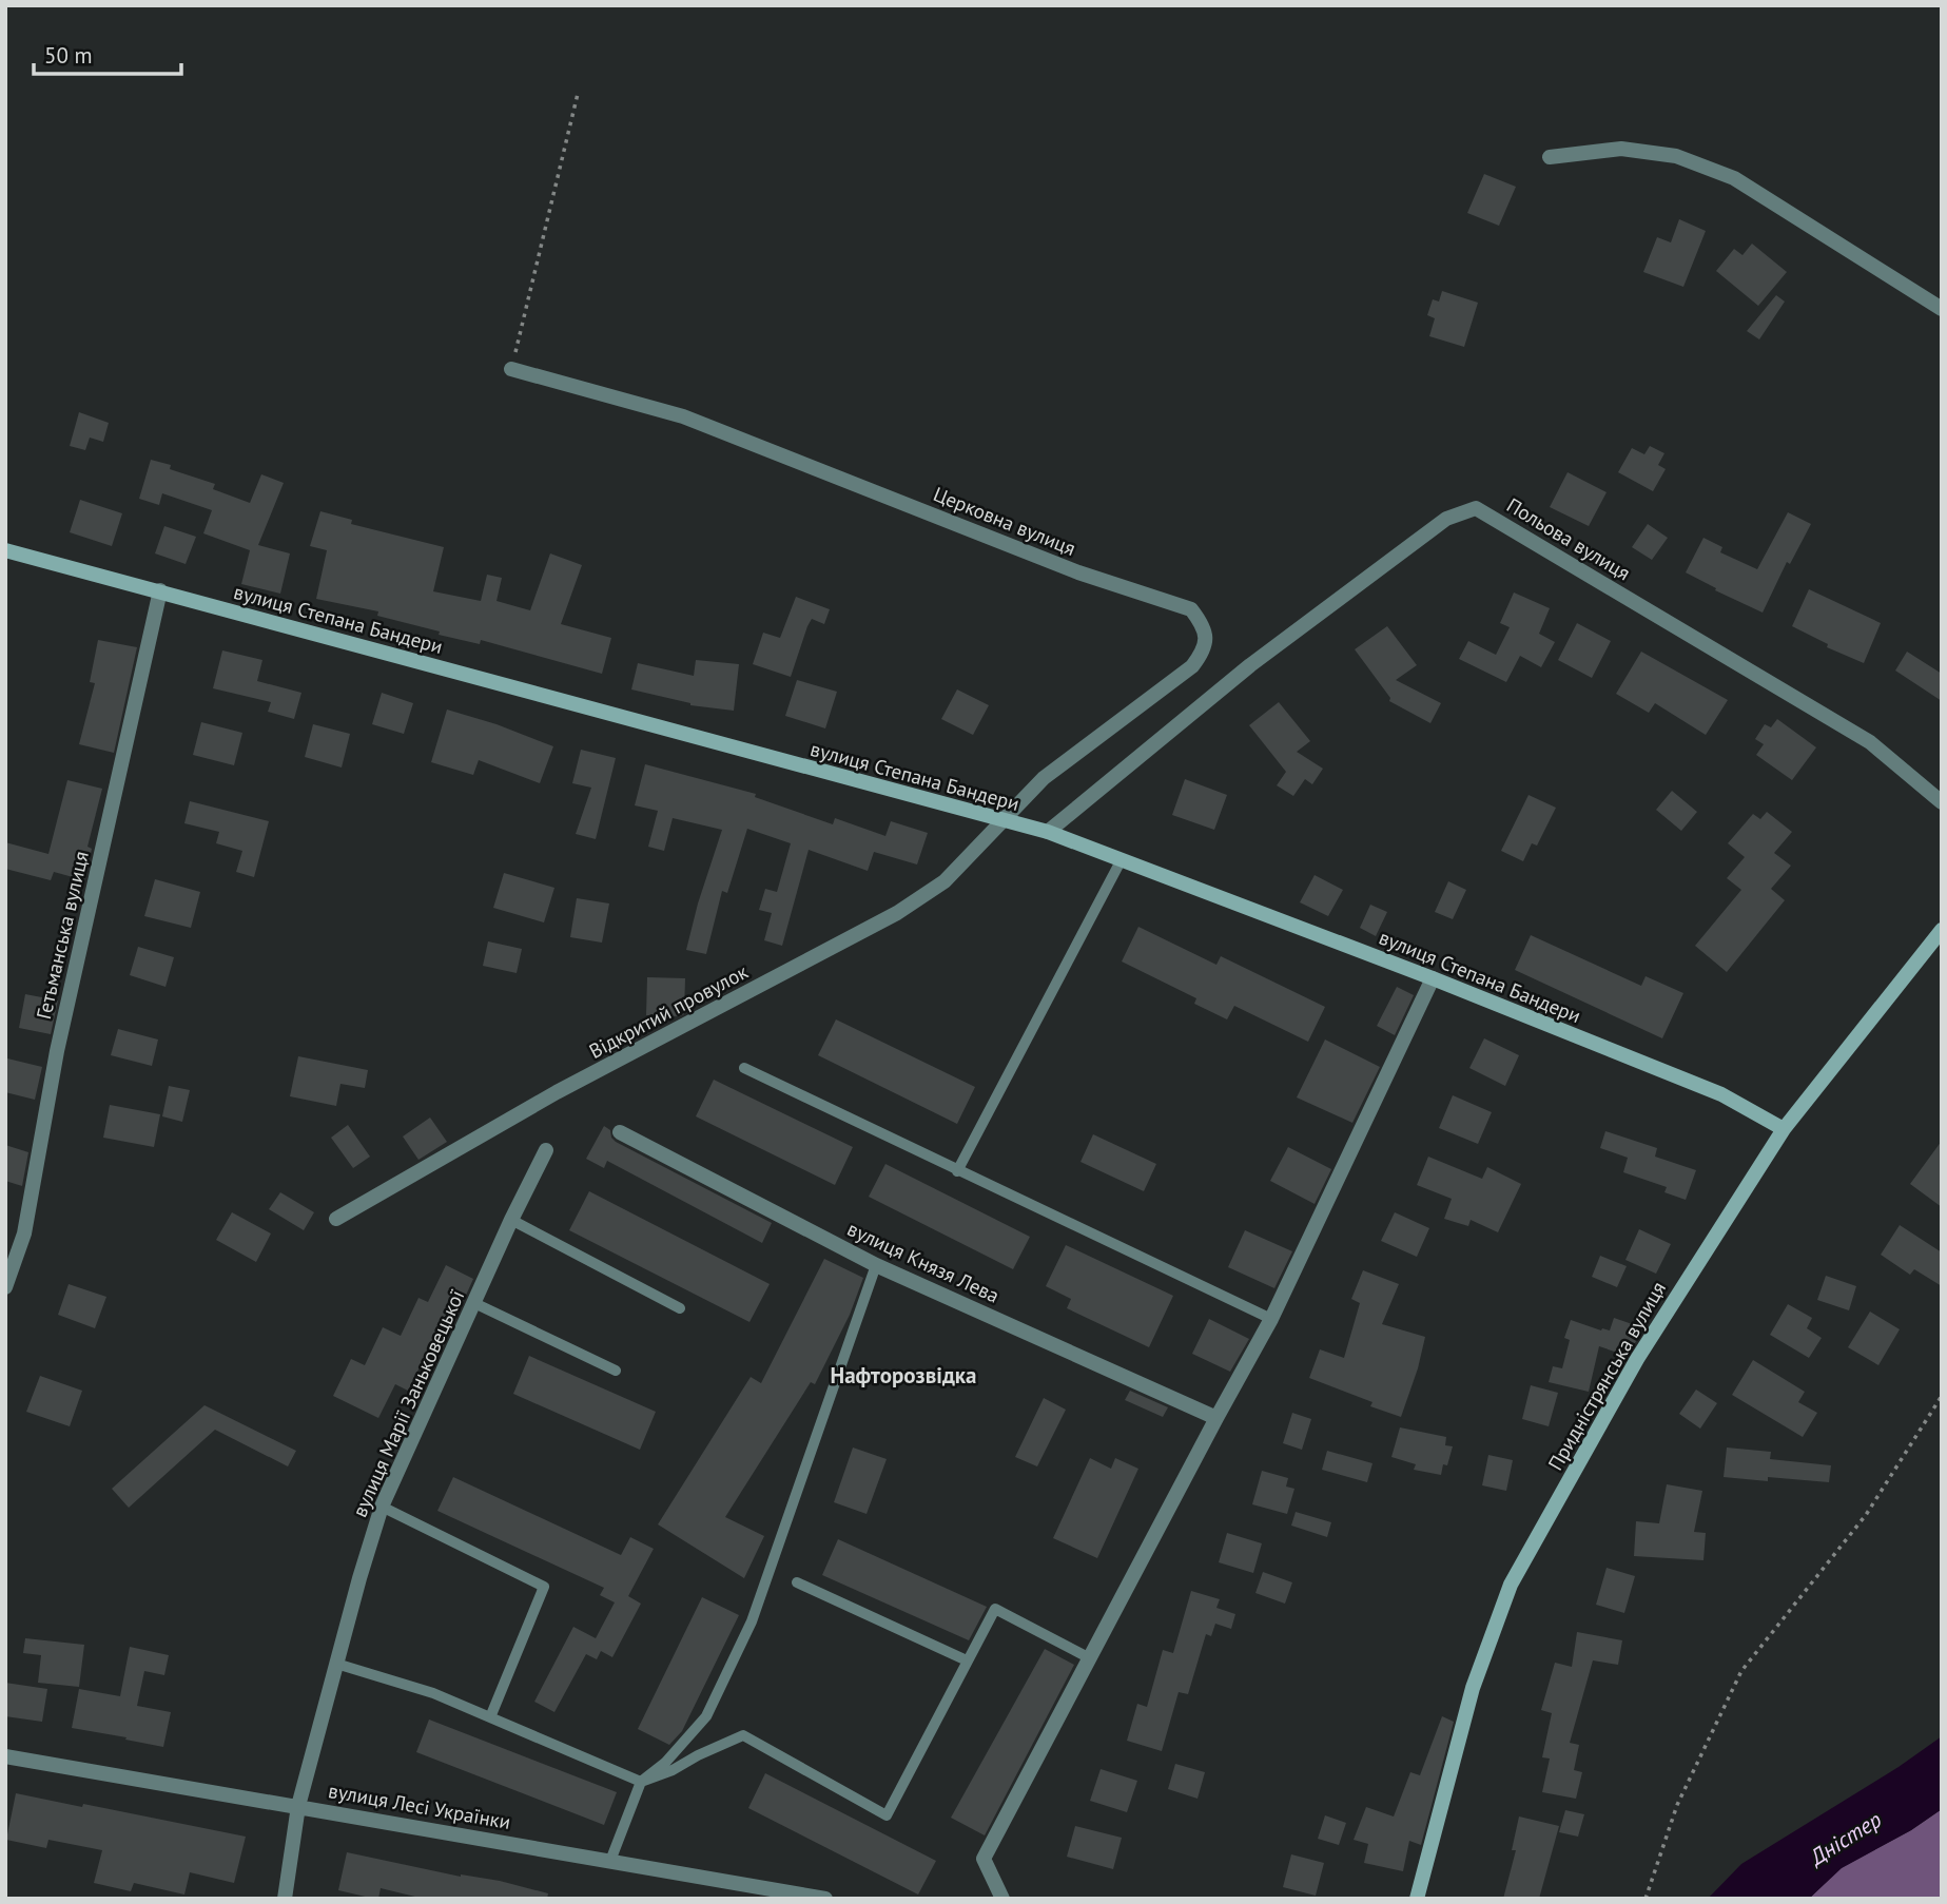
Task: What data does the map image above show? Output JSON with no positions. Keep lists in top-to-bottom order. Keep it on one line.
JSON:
{"streets":{"street":["Церковна вулиця","Польова вулиця","вулиця Степана Бандери","Гетьманська вулиця","Відкритий провулок","вулиця Князя Лева","Придністрянська вулиця","вулиця Марії Заньковецької","вулиця Лесі Українки"]},"crossings":[["Церковна вулиця","вулиця Степана Бандери"],["Церковна вулиця","Відкритий провулок"],["Польова вулиця","вулиця Степана Бандери"],["вулиця Степана Бандери","Гетьманська вулиця"],["вулиця Степана Бандери","Відкритий провулок"],["вулиця Степана Бандери","Придністрянська вулиця"],["вулиця Марії Заньковецької","вулиця Лесі Українки"]],"districts":["Нафторозвідка"],"water":["Дністер"],"scale_bar":"50 m"}
